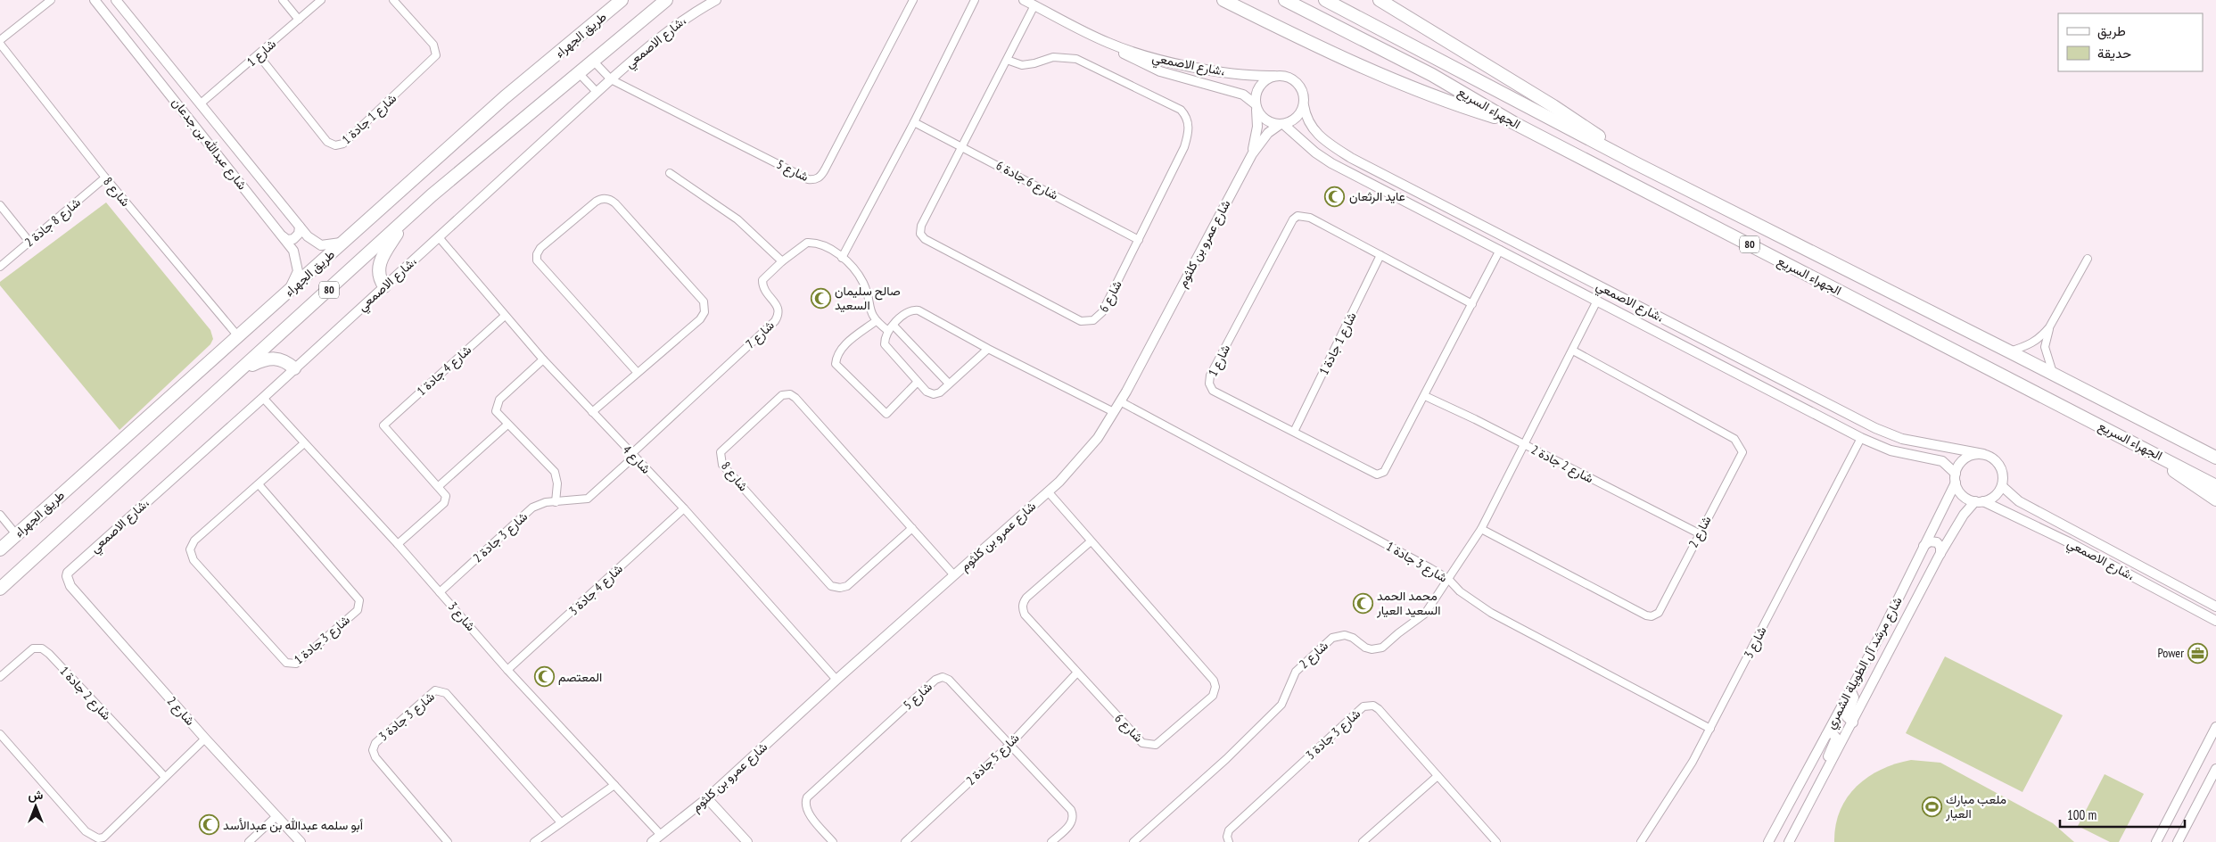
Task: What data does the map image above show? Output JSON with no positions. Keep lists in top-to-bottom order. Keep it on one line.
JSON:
{"streets":{"highway":["طريق الجهراء","الجهراء السريع","80"],"street":["شارع الاصمعي،","شارع 1","شارع 1 جادة 1","شارع عبدالله بن جدعان","شارع 5","شارع 6 جادة 6","شارع 8","شارع 8 جادة 2","شارع عمرو بن كلثوم","شارع 6","شارع 7","شارع 4 جادة 1","شارع 4","شارع 2 جادة 2","شارع 2","شارع 3 جادة 2","شارع 3 جادة 1","شارع 4 جادة 3","شارع 3","شارع مرشد آل الطويلة الشمري","شارع 2 جادة 1","شارع 3 جادة 3","شارع 5 جادة 2"]},"crossings":[["طريق الجهراء","شارع عبدالله بن جدعان"],["طريق الجهراء","شارع 8"],["شارع الاصمعي،","شارع 1"],["شارع الاصمعي،","شارع 5"],["شارع الاصمعي،","شارع عمرو بن كلثوم"],["شارع الاصمعي،","شارع 6"],["شارع الاصمعي،","شارع 4"],["شارع الاصمعي،","شارع 2"],["شارع الاصمعي،","شارع 3"],["شارع الاصمعي،","شارع مرشد آل الطويلة الشمري"],["شارع 1","شارع 1 جادة 1"],["شارع 1","شارع عبدالله بن جدعان"],["شارع 1","شارع 2 جادة 2"],["شارع 5","شارع 5 جادة 2"],["شارع 6 جادة 6","شارع 6"],["شارع 8","شارع 8 جادة 2"],["شارع 8","شارع عمرو بن كلثوم"],["شارع عمرو بن كلثوم","شارع 6"],["شارع عمرو بن كلثوم","شارع 4"],["شارع عمرو بن كلثوم","شارع 3 جادة 1"],["شارع عمرو بن كلثوم","شارع 3"],["شارع 6","شارع 5 جادة 2"],["شارع 7","شارع 4"],["شارع 7","شارع 3 جادة 2"],["شارع 4 جادة 1","شارع 4"],["شارع 4","شارع 3 جادة 2"],["شارع 4","شارع 4 جادة 3"],["شارع 2 جادة 2","شارع 2"],["شارع 2","شارع 3 جادة 1"],["شارع 3 جادة 2","شارع 3"],["شارع 3 جادة 1","شارع 3"],["شارع 4 جادة 3","شارع 3"]],"places":{"mosque":["عايد الرثعان","صالح سليمان السعيد","محمد الحمد السعيد العيار","المعتصم","أبو سلمه عبدالله بن عبدالأسد"],"office":["Power"],"sports":["ملعب مبارك العيار"]},"legend":["طريق","حديقة"],"scale_bar":"100 m","north":"top"}
